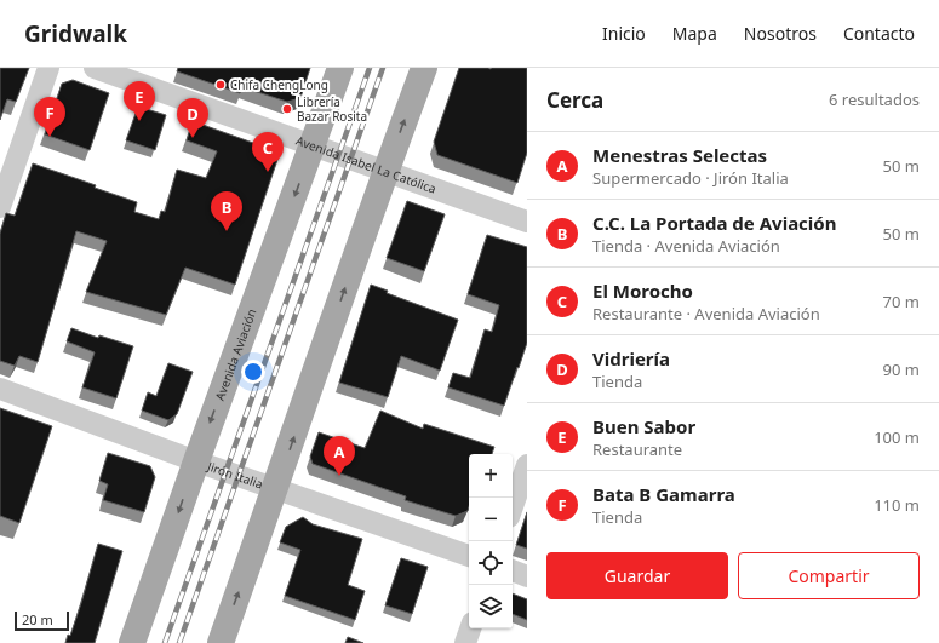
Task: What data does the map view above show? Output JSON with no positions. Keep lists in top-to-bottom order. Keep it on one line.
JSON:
{"streets":{"main road":["Avenida Aviación"],"street":["Avenida Isabel La Católica","Jirón Italia"]},"crossings":[["Avenida Isabel La Católica","Avenida Aviación"],["Avenida Aviación","Jirón Italia"]],"places":["Chifa ChengLong","Librería Bazar Rosita"],"scale_bar":"20 m","page":{"header":"Gridwalk","nav":["Inicio","Mapa","Nosotros","Contacto"],"heading":["Cerca","6 resultados"],"pins":["E","F","D","C","B","A"],"list":[{"mark":"A","name":"Menestras Selectas","note":"Supermercado · Jirón Italia","value":"50 m"},{"mark":"B","name":"C.C. La Portada de Aviación","note":"Tienda · Avenida Aviación","value":"50 m"},{"mark":"C","name":"El Morocho","note":"Restaurante · Avenida Aviación","value":"70 m"},{"mark":"D","name":"Vidriería","note":"Tienda","value":"90 m"},{"mark":"E","name":"Buen Sabor","note":"Restaurante","value":"100 m"},{"mark":"F","name":"Bata B Gamarra","note":"Tienda","value":"110 m"}],"map_buttons":["+","−"],"buttons":["Guardar","Compartir"],"scale":"20 m"}}
